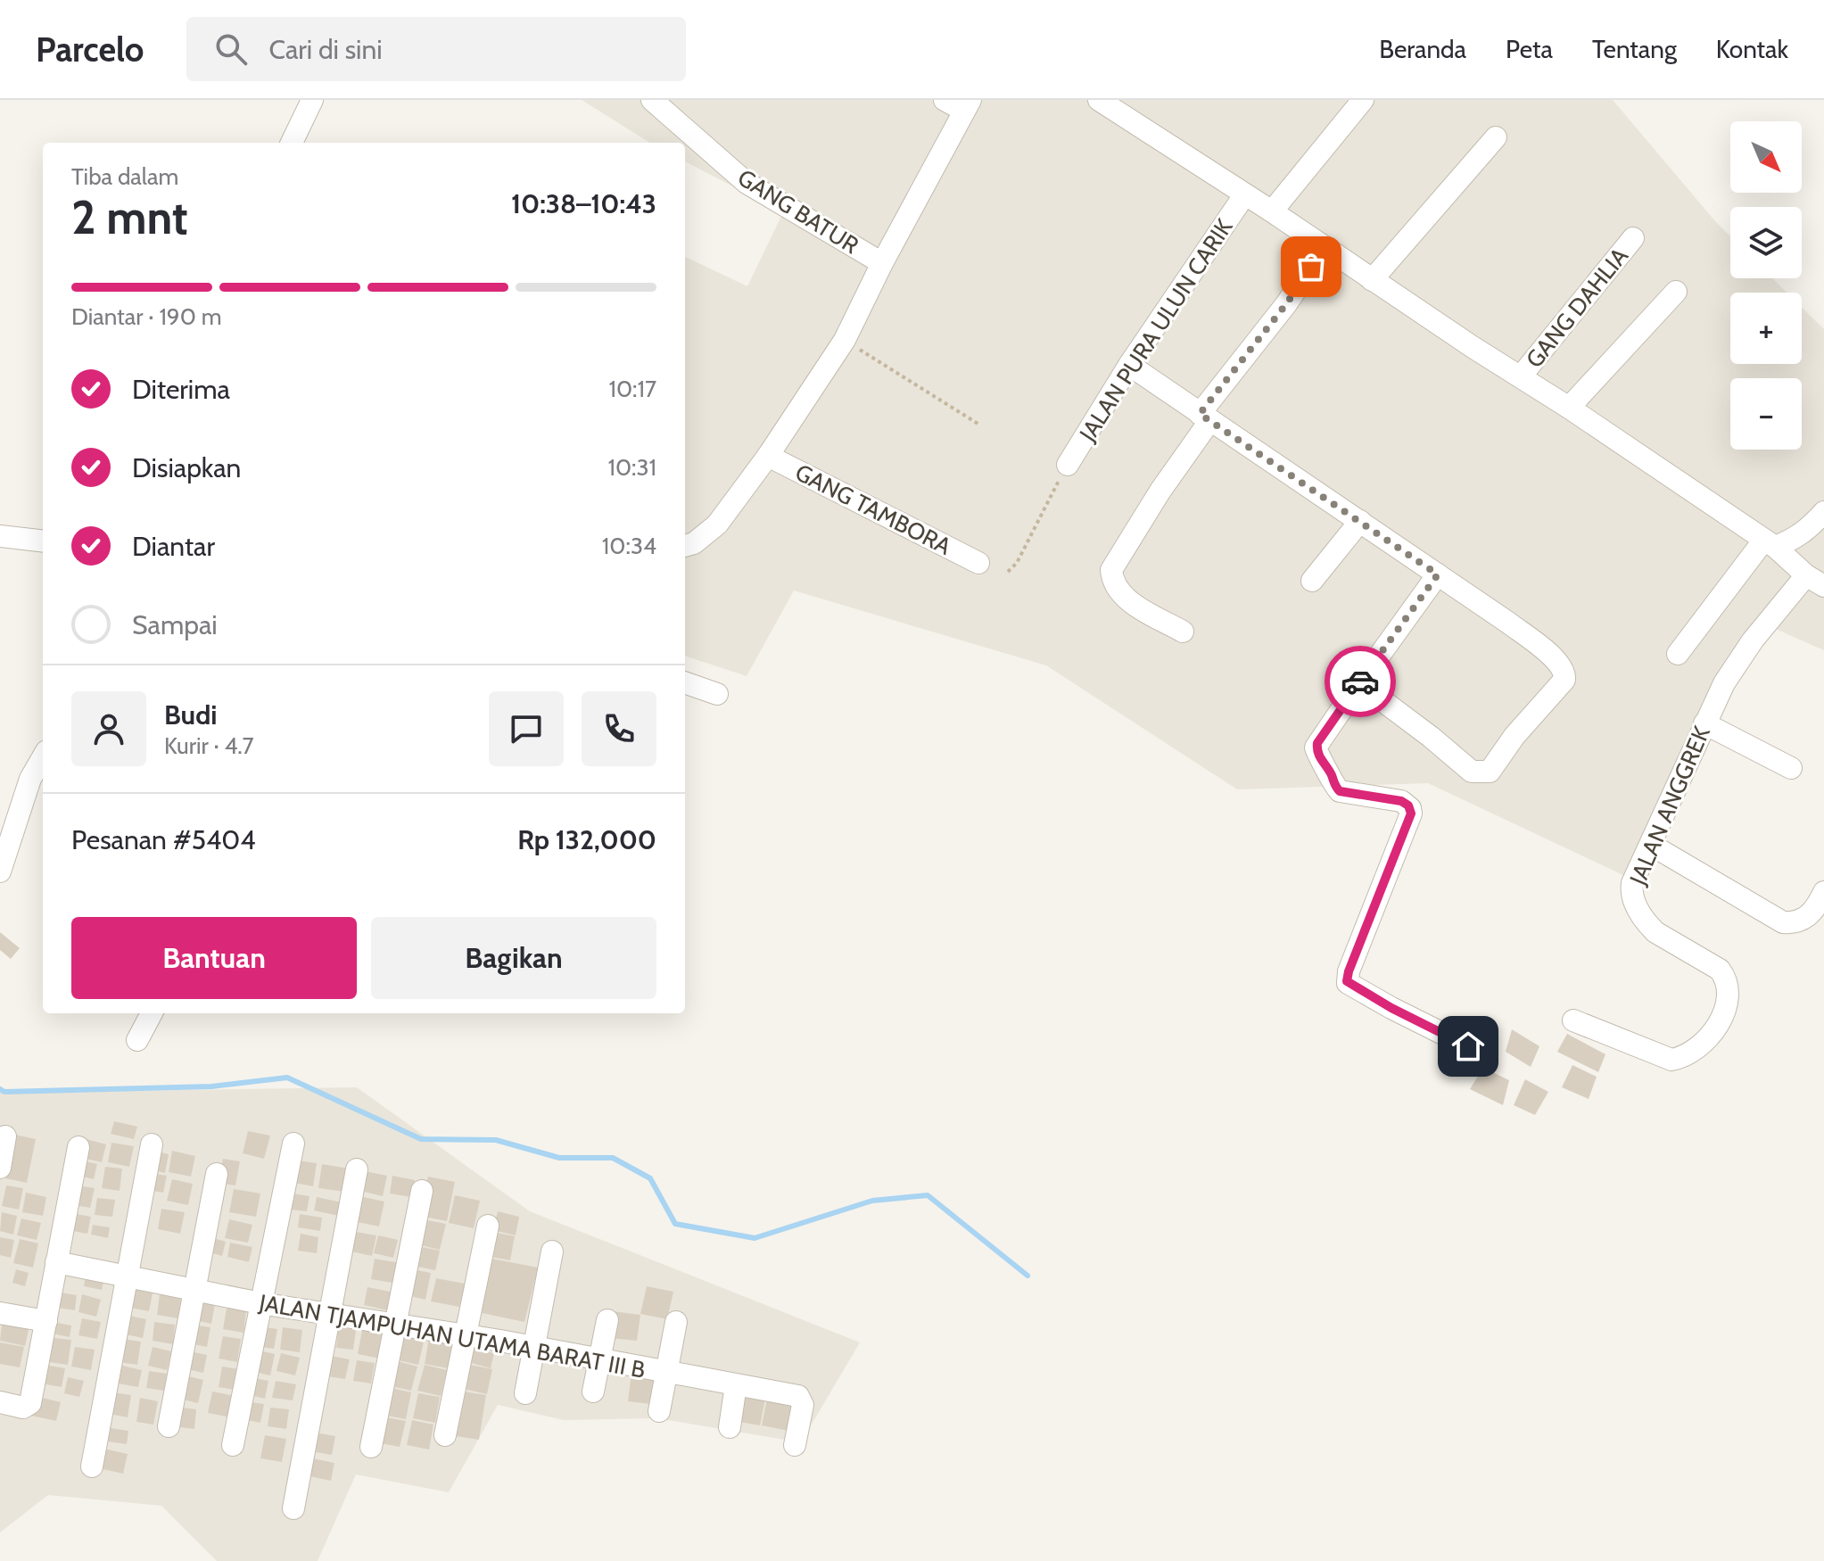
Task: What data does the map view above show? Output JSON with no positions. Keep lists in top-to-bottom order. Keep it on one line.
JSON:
{"streets":{"street":["GANG BATUR","GANG DAHLIA","JALAN PURA ULUN CARIK","GANG TAMBORA","JALAN ANGGREK","JALAN TJAMPUHAN UTAMA BARAT III B"]},"north":"bottom right","page":{"header":"Parcelo","search":"Cari di sini","nav":["Beranda","Peta","Tentang","Kontak"],"map_buttons":["+","−"],"heading":["2 mnt","Tiba dalam","10:38–10:43"],"panel":["Budi","Kurir · 4.7","Pesanan #5404","Rp 132,000"],"bar":"Diantar · 190 m","list":[["Diterima","10:17"],["Disiapkan","10:31"],["Diantar","10:34"],"Sampai"],"buttons":["Bantuan","Bagikan"]}}
